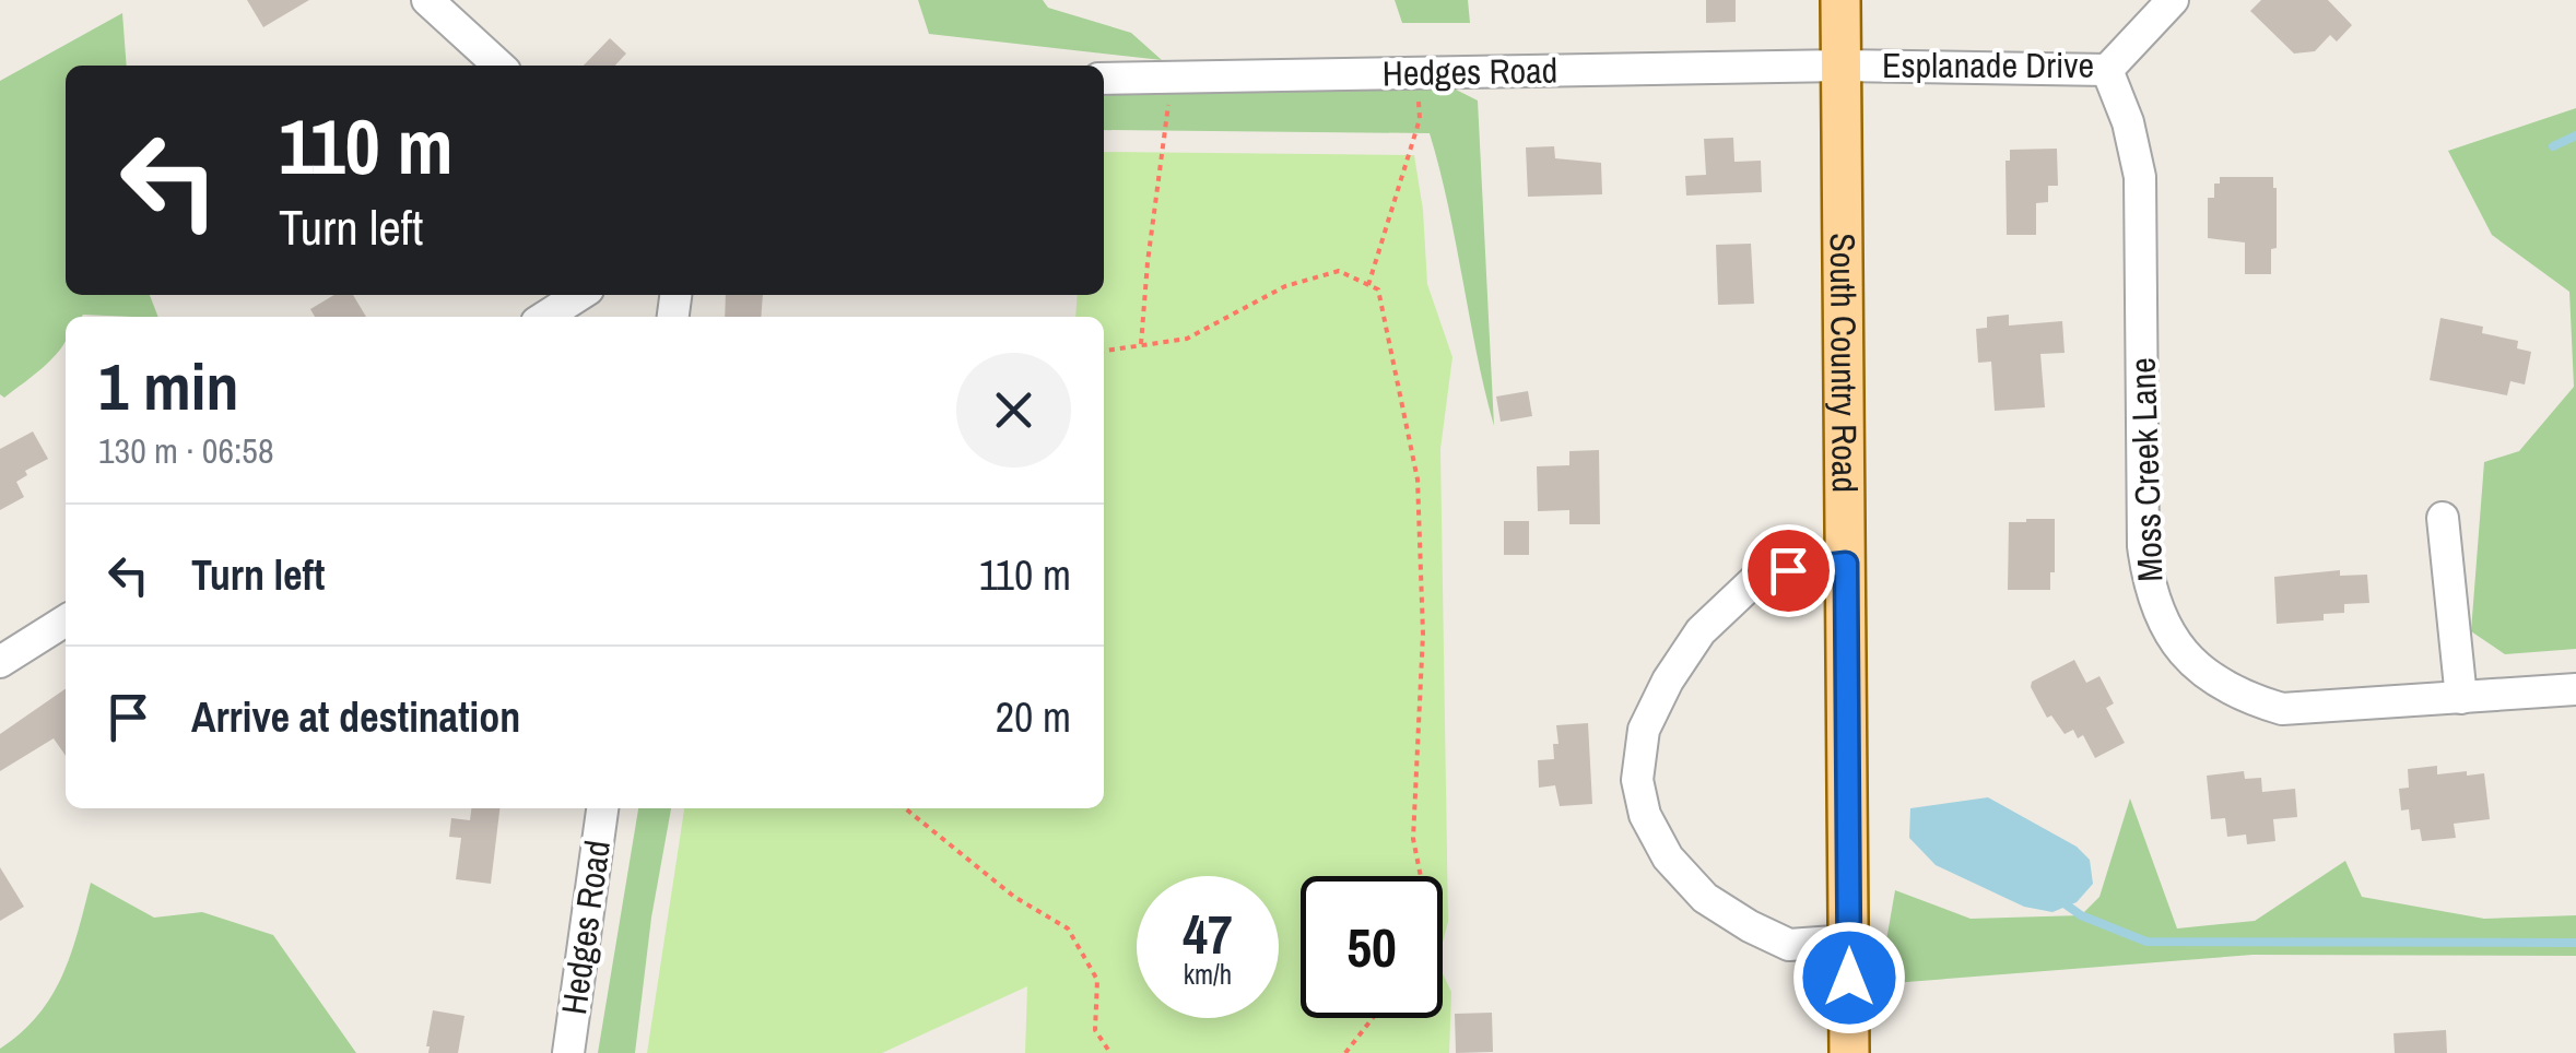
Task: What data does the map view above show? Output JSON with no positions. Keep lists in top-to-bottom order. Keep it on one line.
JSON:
{"streets":{"main road":["South Country Road"],"street":["Esplanade Drive","Hedges Road","Moss Creek Lane"]},"crossings":[["Esplanade Drive","Hedges Road"],["Esplanade Drive","South Country Road"],["Esplanade Drive","Moss Creek Lane"],["Hedges Road","South Country Road"]],"page":{"turn":["110 m","Turn left"],"heading":["1 min","130 m · 06:58"],"list":[{"name":"Turn left","value":"110 m"},{"name":"Arrive at destination","value":"20 m"}],"speed":"47 km/h","limit":"50"}}
